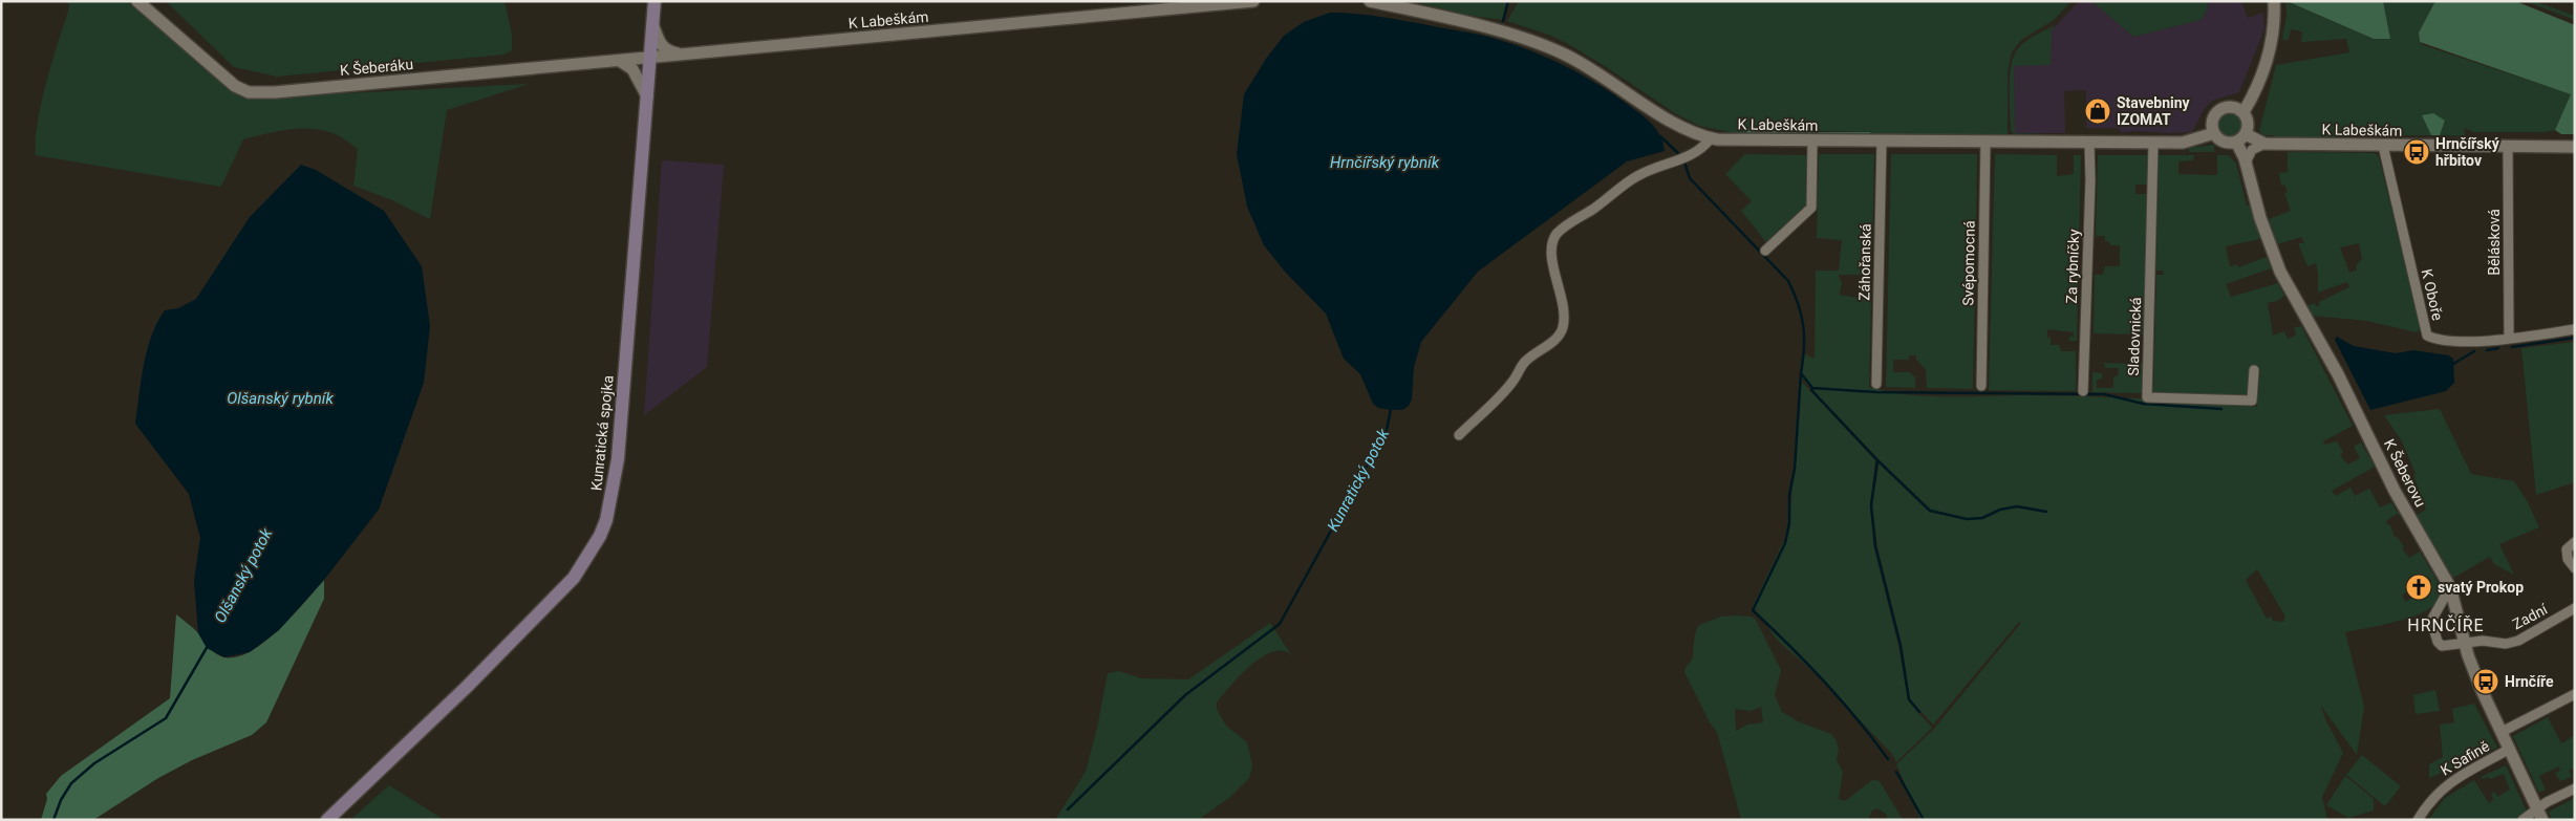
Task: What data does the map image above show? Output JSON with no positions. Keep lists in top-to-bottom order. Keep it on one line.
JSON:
{"streets":{"main road":["Kunratická spojka"],"street":["K Labeškám","K Šeberáku","Bělásková","Záhořanská","Svépomocná","Za rybníčky","K Oboře","Sladovnická","K Šeberovu","Zadní","K Safině"]},"crossings":[["K Labeškám","K Šeberáku"],["K Labeškám","Bělásková"],["K Labeškám","Záhořanská"],["K Labeškám","Svépomocná"],["K Labeškám","Za rybníčky"],["K Labeškám","K Oboře"],["K Labeškám","Sladovnická"],["K Labeškám","Kunratická spojka"],["K Labeškám","K Šeberovu"],["K Šeberáku","Kunratická spojka"],["Bělásková","K Oboře"],["K Šeberovu","Zadní"],["K Šeberovu","K Safině"]],"districts":["HRNČÍŘE"],"water":["Hrnčířský rybník","Olšanský rybník","Kunratický potok","Olšanský potok"],"places":{"shop":["Stavebniny IZOMAT"],"bus stop":["Hrnčířský hřbitov","Hrnčíře"],"church":["svatý Prokop"]}}
